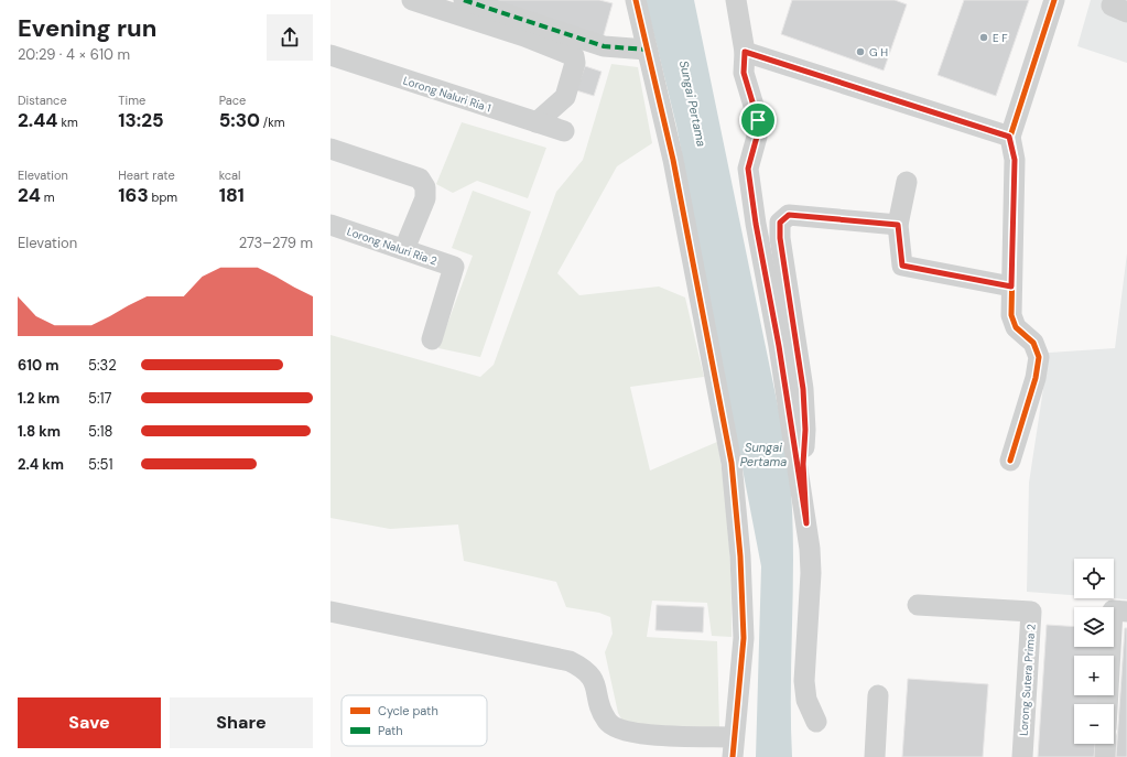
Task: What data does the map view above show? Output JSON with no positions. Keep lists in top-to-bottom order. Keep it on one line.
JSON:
{"streets":{"street":["Lorong Naluri Ria 1","Lorong Naluri Ria 2","Lorong Sutera Prima 2"]},"water":["Sungai Pertama"],"places":["E F","G H"],"legend":["Cycle path","Path"],"page":{"heading":["Evening run","20:29 · 4 × 610 m"],"stats":[["Distance","2.44 km"],["Time","13:25"],["Pace","5:30 /km"],["Elevation","24 m"],["Heart rate","163 bpm"],["kcal","181"]],"chart":["Elevation","273–279 m"],"list":[{"name":"610 m","note":"5:32"},{"name":"1.2 km","note":"5:17"},{"name":"1.8 km","note":"5:18"},{"name":"2.4 km","note":"5:51"}],"map_buttons":["+","−"],"buttons":["Save","Share"]}}
